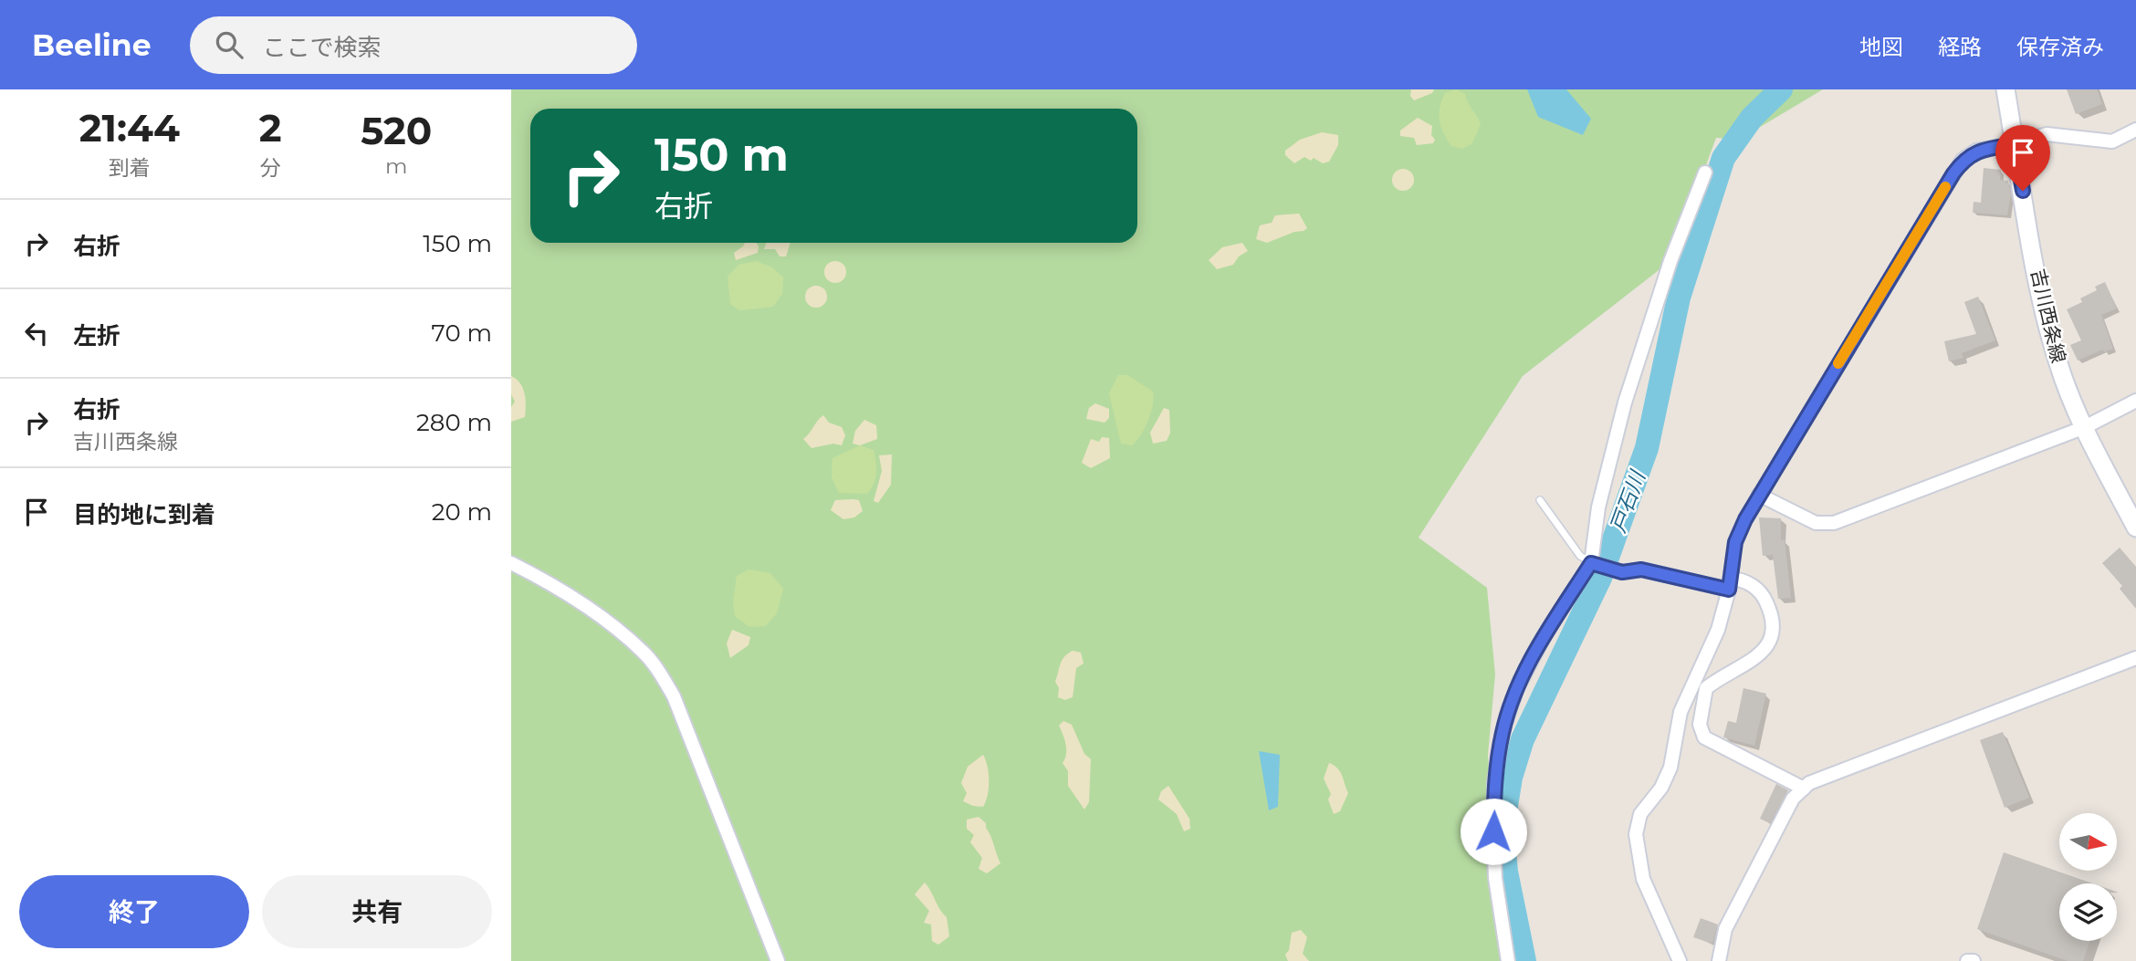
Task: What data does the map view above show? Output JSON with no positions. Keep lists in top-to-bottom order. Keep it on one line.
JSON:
{"streets":{"main road":["吉川西条線"]},"water":["戸石川"],"north":"right","page":{"header":"Beeline","search":"ここで検索","nav":["地図","経路","保存済み"],"eta":["21:44","到着","2","分","520","m"],"turn":["150 m","右折"],"list":[{"name":"右折","value":"150 m"},{"name":"左折","value":"70 m"},{"name":"右折","note":"吉川西条線","value":"280 m"},{"name":"目的地に到着","value":"20 m"}],"buttons":["終了","共有"]}}
